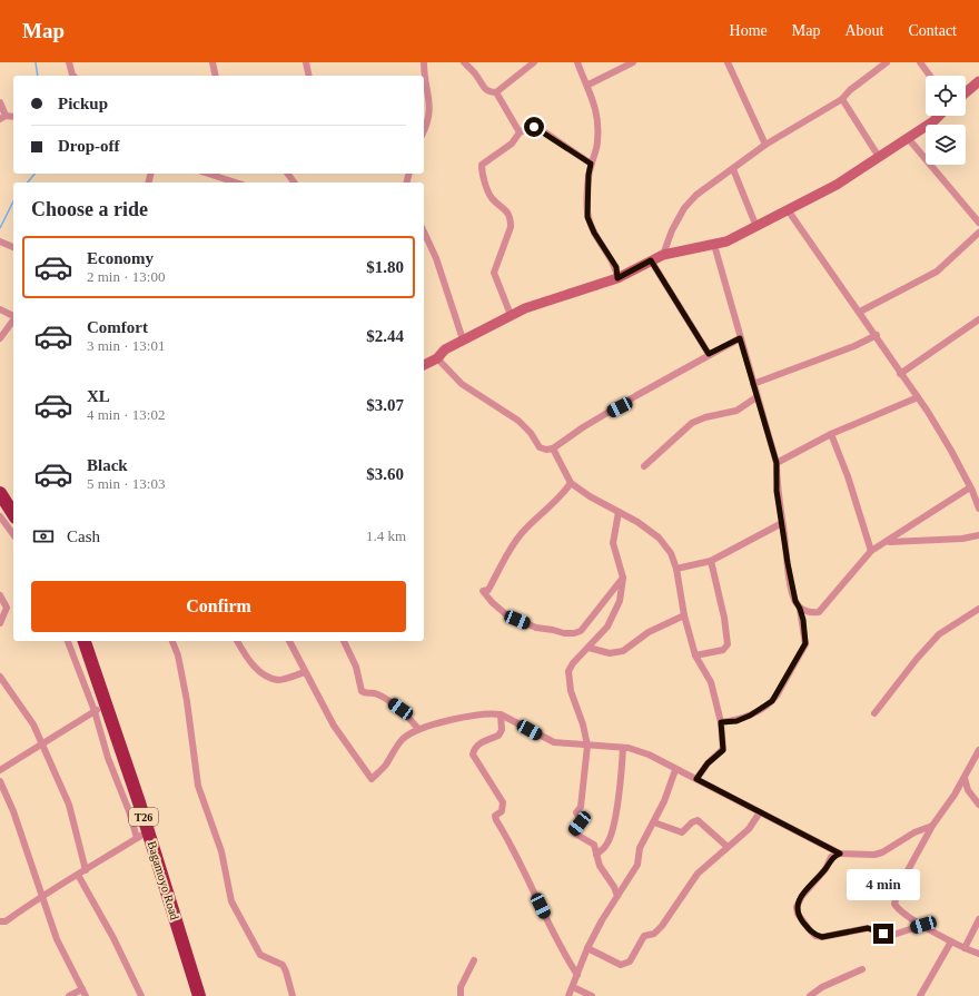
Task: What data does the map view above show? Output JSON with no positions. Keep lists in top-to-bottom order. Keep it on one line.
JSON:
{"streets":{"highway":["T26","Bagamoyo Road"]},"page":{"header":"Map","nav":["Home","Map","About","Contact"],"banner":["Pickup","Drop-off"],"heading":"Choose a ride","list":[{"name":"Economy","note":"2 min · 13:00","value":"$1.80"},{"name":"Comfort","note":"3 min · 13:01","value":"$2.44"},{"name":"XL","note":"4 min · 13:02","value":"$3.07"},{"name":"Black","note":"5 min · 13:03","value":"$3.60"}],"pay":["Cash","1.4 km"],"buttons":"Confirm","bubble":"4 min"}}
